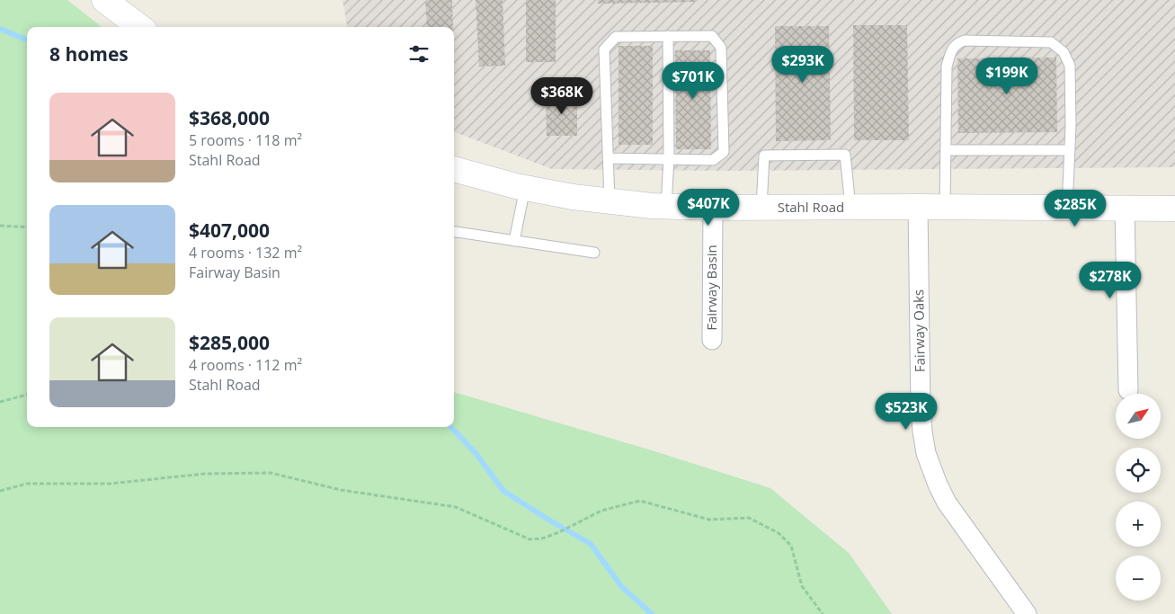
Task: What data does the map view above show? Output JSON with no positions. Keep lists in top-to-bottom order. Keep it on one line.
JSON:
{"streets":{"street":["Stahl Road","Fairway Basin","Fairway Oaks"]},"crossings":[["Stahl Road","Fairway Basin"],["Stahl Road","Fairway Oaks"]],"north":"top right","page":{"heading":"8 homes","price":["$293K","$199K","$701K","$368K","$407K","$285K","$278K","$523K"],"list":[{"name":"$368,000","note":"5 rooms · 118 m² · Stahl Road"},{"name":"$407,000","note":"4 rooms · 132 m² · Fairway Basin"},{"name":"$285,000","note":"4 rooms · 112 m² · Stahl Road"}],"map_buttons":["+","−"]}}
